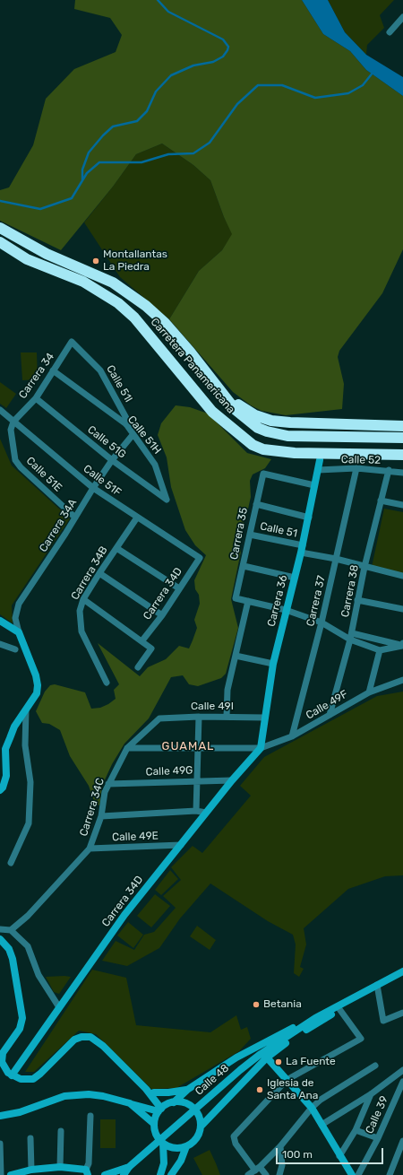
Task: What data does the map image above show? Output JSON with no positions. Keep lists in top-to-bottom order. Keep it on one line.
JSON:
{"streets":{"highway":["Carretera Panamericana"],"street":["Carrera 34","Calle 51I","Calle 51H","Calle 51G","Calle 52","Calle 51E","Calle 51F","Carrera 34A","Calle 51","Carrera 35","Carrera 34B","Carrera 38","Carrera 34D","Carrera 36","Carrera 37","Calle 49F","Calle 49I","Calle 49G","Carrera 34C","Calle 49E","Calle 48","Calle 39"]},"crossings":[["Carrera 34","Calle 51I"],["Carrera 34","Calle 51H"],["Carrera 34","Calle 51G"],["Carrera 34","Calle 51E"],["Carrera 34","Calle 51F"],["Calle 51I","Calle 51H"],["Calle 51H","Calle 51G"],["Calle 51H","Carrera 34A"],["Calle 51G","Carrera 34A"],["Calle 52","Carrera 38"],["Calle 52","Carrera 36"],["Calle 52","Carrera 37"],["Calle 51E","Calle 51F"],["Calle 51E","Carrera 34A"],["Calle 51F","Carrera 34A"],["Calle 51F","Carrera 34B"],["Calle 51F","Carrera 34D"],["Calle 51","Carrera 35"],["Calle 51","Carrera 38"],["Calle 51","Carrera 36"],["Calle 51","Carrera 37"],["Carrera 35","Carrera 36"],["Carrera 38","Calle 49F"],["Carrera 34D","Carrera 36"],["Carrera 34D","Calle 49F"],["Carrera 34D","Calle 49G"],["Carrera 34D","Calle 49E"],["Carrera 36","Calle 49F"],["Carrera 36","Calle 49I"],["Carrera 37","Calle 49F"],["Calle 49I","Carrera 34C"],["Calle 49G","Carrera 34C"],["Carrera 34C","Calle 49E"]],"districts":["GUAMAL"],"places":["Montallantas La Piedra","Betania","La Fuente","Iglesia de Santa Ana"],"scale_bar":"100 m"}
